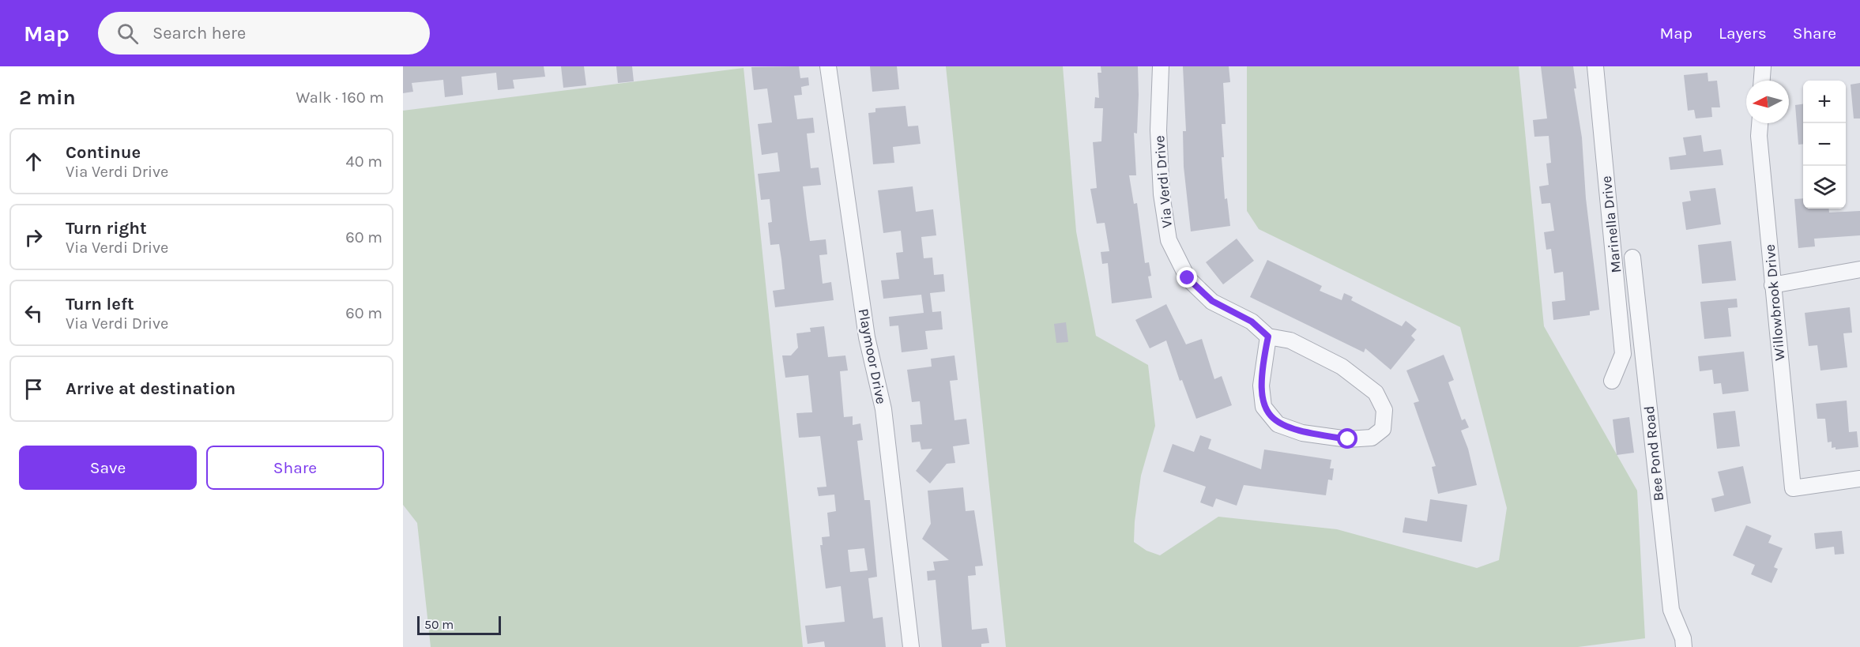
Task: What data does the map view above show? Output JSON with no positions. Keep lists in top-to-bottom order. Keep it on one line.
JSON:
{"streets":{"street":["Via Verdi Drive","Marinella Drive","Willowbrook Drive","Playmoor Drive","Bee Pond Road"]},"scale_bar":"50 m","north":"left","page":{"header":"Map","search":"Search here","nav":["Map","Layers","Share"],"heading":["2 min","Walk · 160 m"],"map_buttons":["+","−"],"list":[["Continue","Via Verdi Drive","40 m"],["Turn right","Via Verdi Drive","60 m"],["Turn left","Via Verdi Drive","60 m"],"Arrive at destination"],"buttons":["Save","Share"],"scale":"50 m"}}
